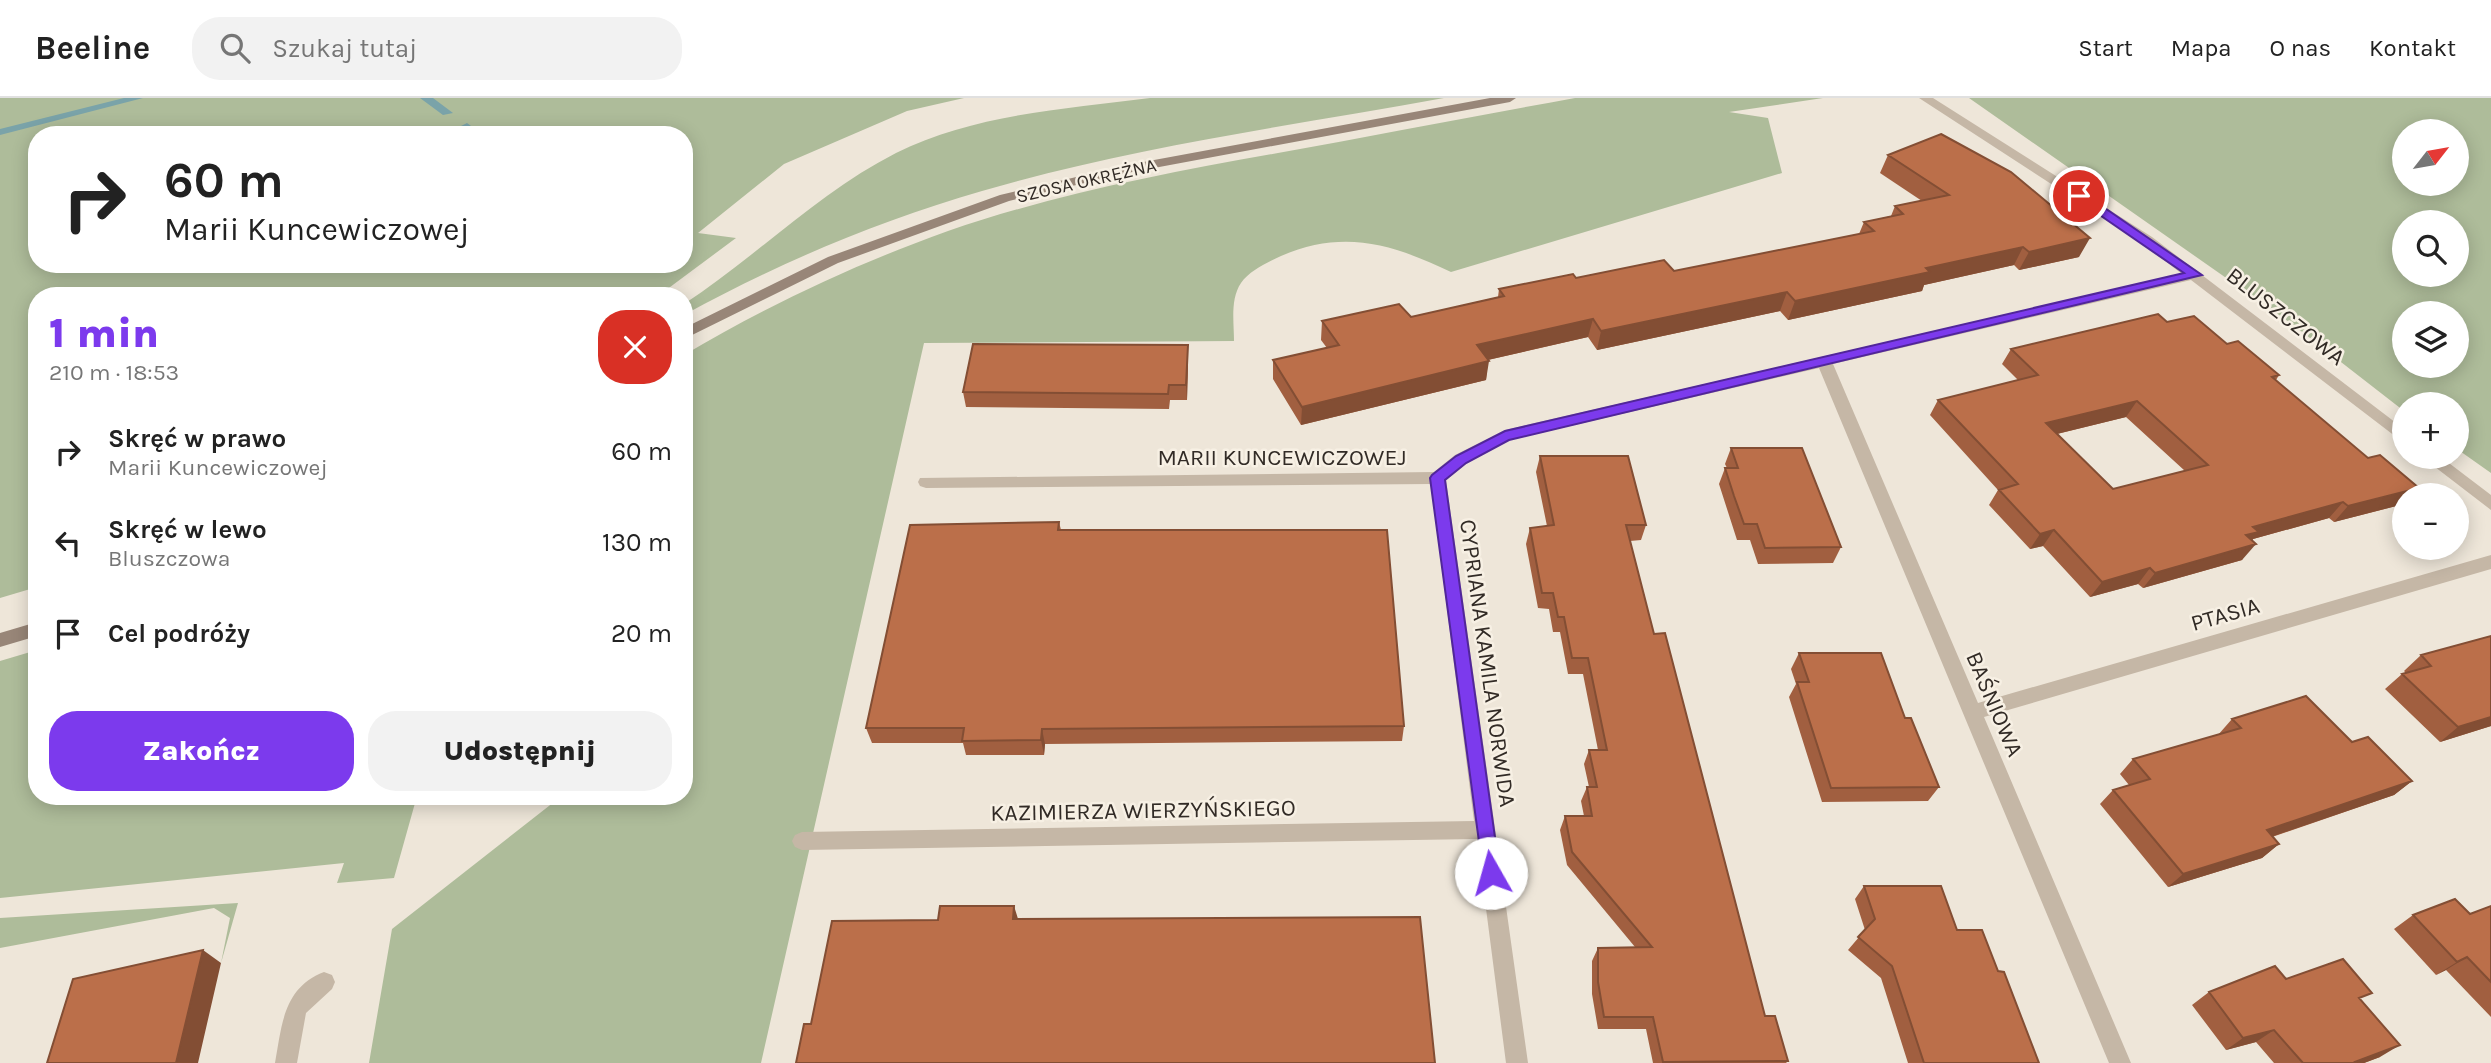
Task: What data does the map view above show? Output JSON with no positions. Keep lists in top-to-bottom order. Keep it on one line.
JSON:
{"streets":{"street":["SZOSA OKRĘŻNA","BLUSZCZOWA","MARII KUNCEWICZOWEJ","PTASIA","CYPRIANA KAMILA NORWIDA","BAŚNIOWA","KAZIMIERZA WIERZYŃSKIEGO"]},"crossings":[["BLUSZCZOWA","MARII KUNCEWICZOWEJ"],["MARII KUNCEWICZOWEJ","CYPRIANA KAMILA NORWIDA"],["MARII KUNCEWICZOWEJ","BAŚNIOWA"],["PTASIA","BAŚNIOWA"],["CYPRIANA KAMILA NORWIDA","KAZIMIERZA WIERZYŃSKIEGO"]],"north":"top right","page":{"header":"Beeline","search":"Szukaj tutaj","nav":["Start","Mapa","O nas","Kontakt"],"map_buttons":["+","−"],"turn":["60 m","Marii Kuncewiczowej"],"heading":["1 min","210 m · 18:53"],"list":[{"name":"Skręć w prawo","note":"Marii Kuncewiczowej","value":"60 m"},{"name":"Skręć w lewo","note":"Bluszczowa","value":"130 m"},{"name":"Cel podróży","value":"20 m"}],"buttons":["Zakończ","Udostępnij"]}}
